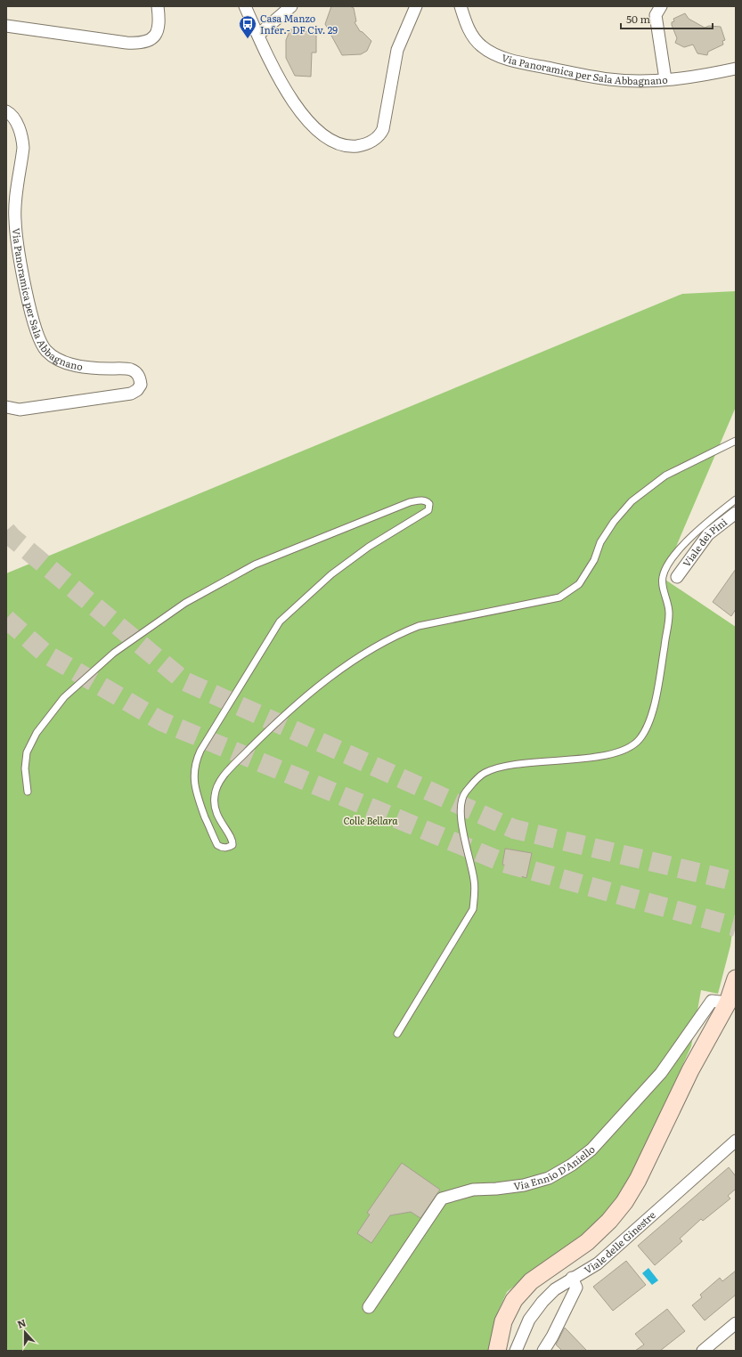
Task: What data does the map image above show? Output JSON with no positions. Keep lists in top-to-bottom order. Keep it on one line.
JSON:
{"streets":{"street":["Via Panoramica per Sala Abbagnano","Viale dei Pini","Via Ennio D'Aniello","Viale delle Ginestre"]},"parks":["Colle Bellara"],"places":{"bus stop":["Casa Manzo Infer.- DF Civ. 29"]},"scale_bar":"50 m","north":"top"}
